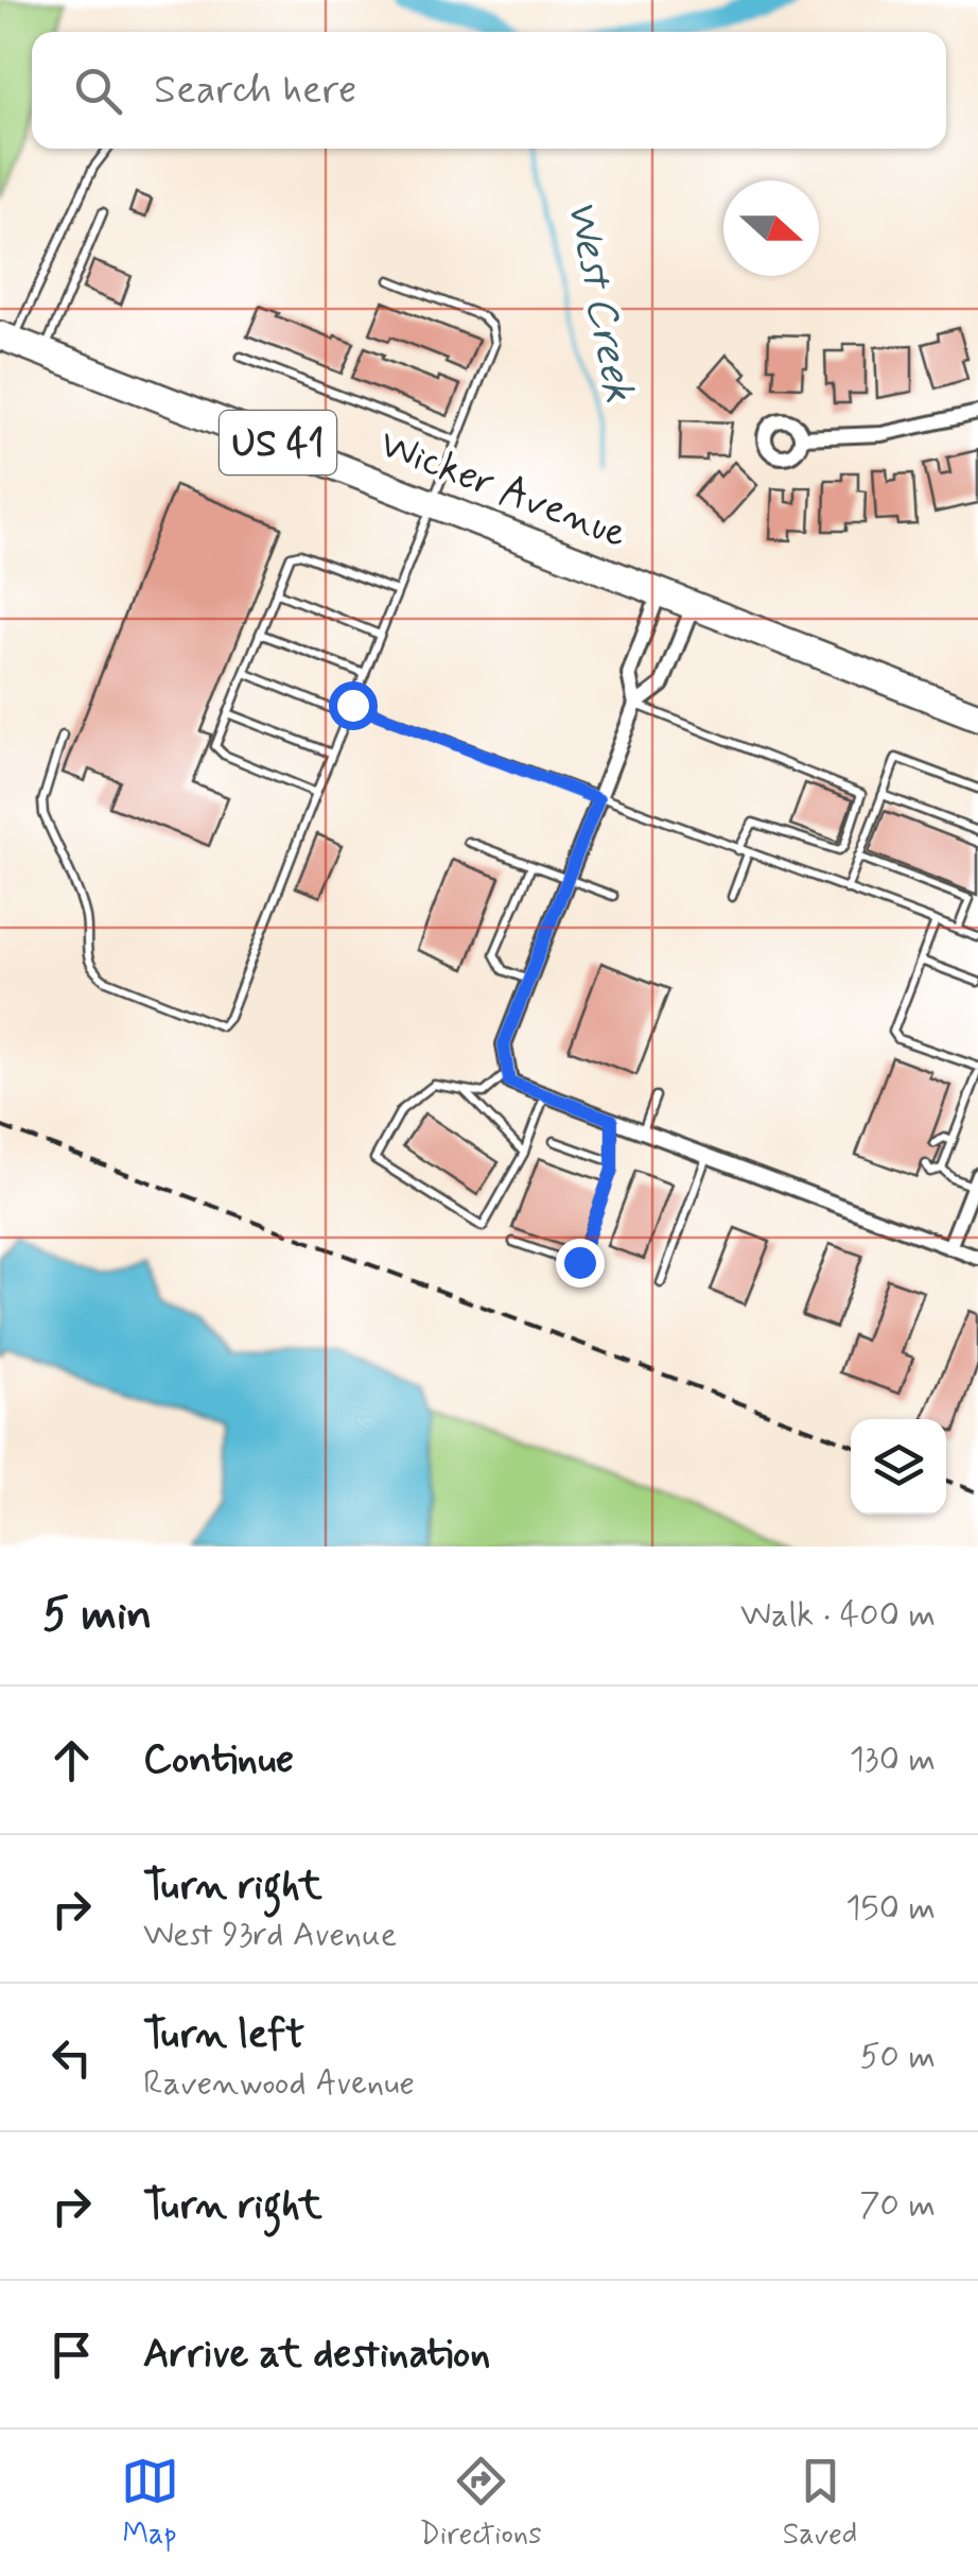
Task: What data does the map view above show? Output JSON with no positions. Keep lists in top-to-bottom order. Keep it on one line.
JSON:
{"streets":{"highway":["US 41","Wicker Avenue"]},"water":["West Creek"],"north":"right","page":{"search":"Search here","heading":["5 min","Walk · 400 m"],"list":[["Continue","130 m"],["Turn right","West 93rd Avenue","150 m"],["Turn left","Ravenwood Avenue","50 m"],["Turn right","70 m"],"Arrive at destination"],"nav":["Map","Directions","Saved"]}}
